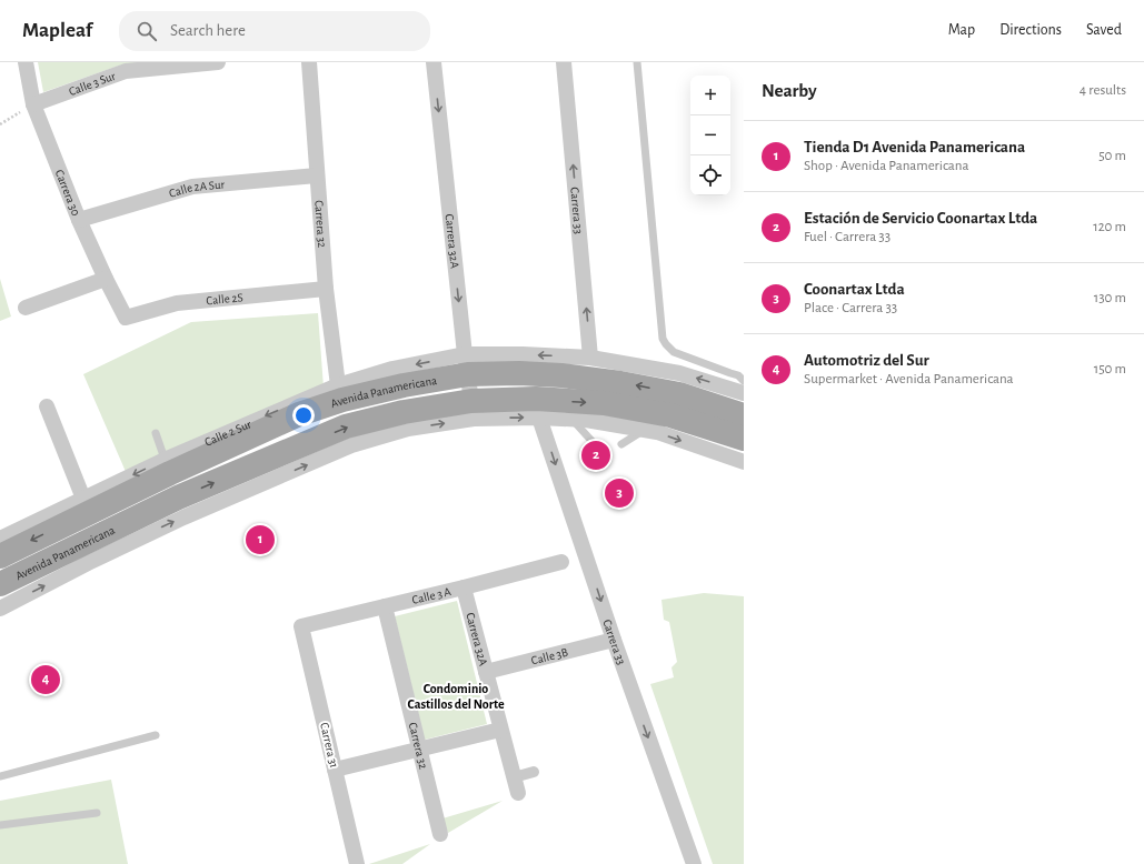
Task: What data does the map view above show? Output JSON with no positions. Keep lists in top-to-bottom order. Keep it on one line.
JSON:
{"streets":{"main road":["Avenida Panamericana"],"street":["Calle 3 Sur","Calle 2A Sur","Carrera 30","Carrera 33","Carrera 32","Carrera 32A","Calle 2S","Calle 2 Sur","Calle 3 A","Calle 3B","Carrera 31"]},"crossings":[["Calle 3 Sur","Carrera 30"],["Calle 2A Sur","Carrera 30"],["Calle 2A Sur","Carrera 32"],["Carrera 30","Calle 2S"],["Carrera 33","Calle 2 Sur"],["Carrera 33","Calle 3B"],["Carrera 32","Calle 2S"],["Carrera 32","Calle 2 Sur"],["Carrera 32","Calle 3 A"],["Carrera 32A","Avenida Panamericana"],["Carrera 32A","Calle 2 Sur"],["Carrera 32A","Calle 3 A"],["Carrera 32A","Calle 3B"],["Avenida Panamericana","Calle 2 Sur"],["Calle 3 A","Carrera 31"]],"one_way":["Carrera 32A"],"districts":["Condominio Castillos del Norte"],"page":{"header":"Mapleaf","search":"Search here","nav":["Map","Directions","Saved"],"heading":["Nearby","4 results"],"map_buttons":["+","−"],"list":[{"mark":"1","name":"Tienda D1 Avenida Panamericana","note":"Shop · Avenida Panamericana","value":"50 m"},{"mark":"2","name":"Estación de Servicio Coonartax Ltda","note":"Fuel · Carrera 33","value":"120 m"},{"mark":"3","name":"Coonartax Ltda","note":"Place · Carrera 33","value":"130 m"},{"mark":"4","name":"Automotriz del Sur","note":"Supermarket · Avenida Panamericana","value":"150 m"}],"pins":["2","3","1","4"]}}
